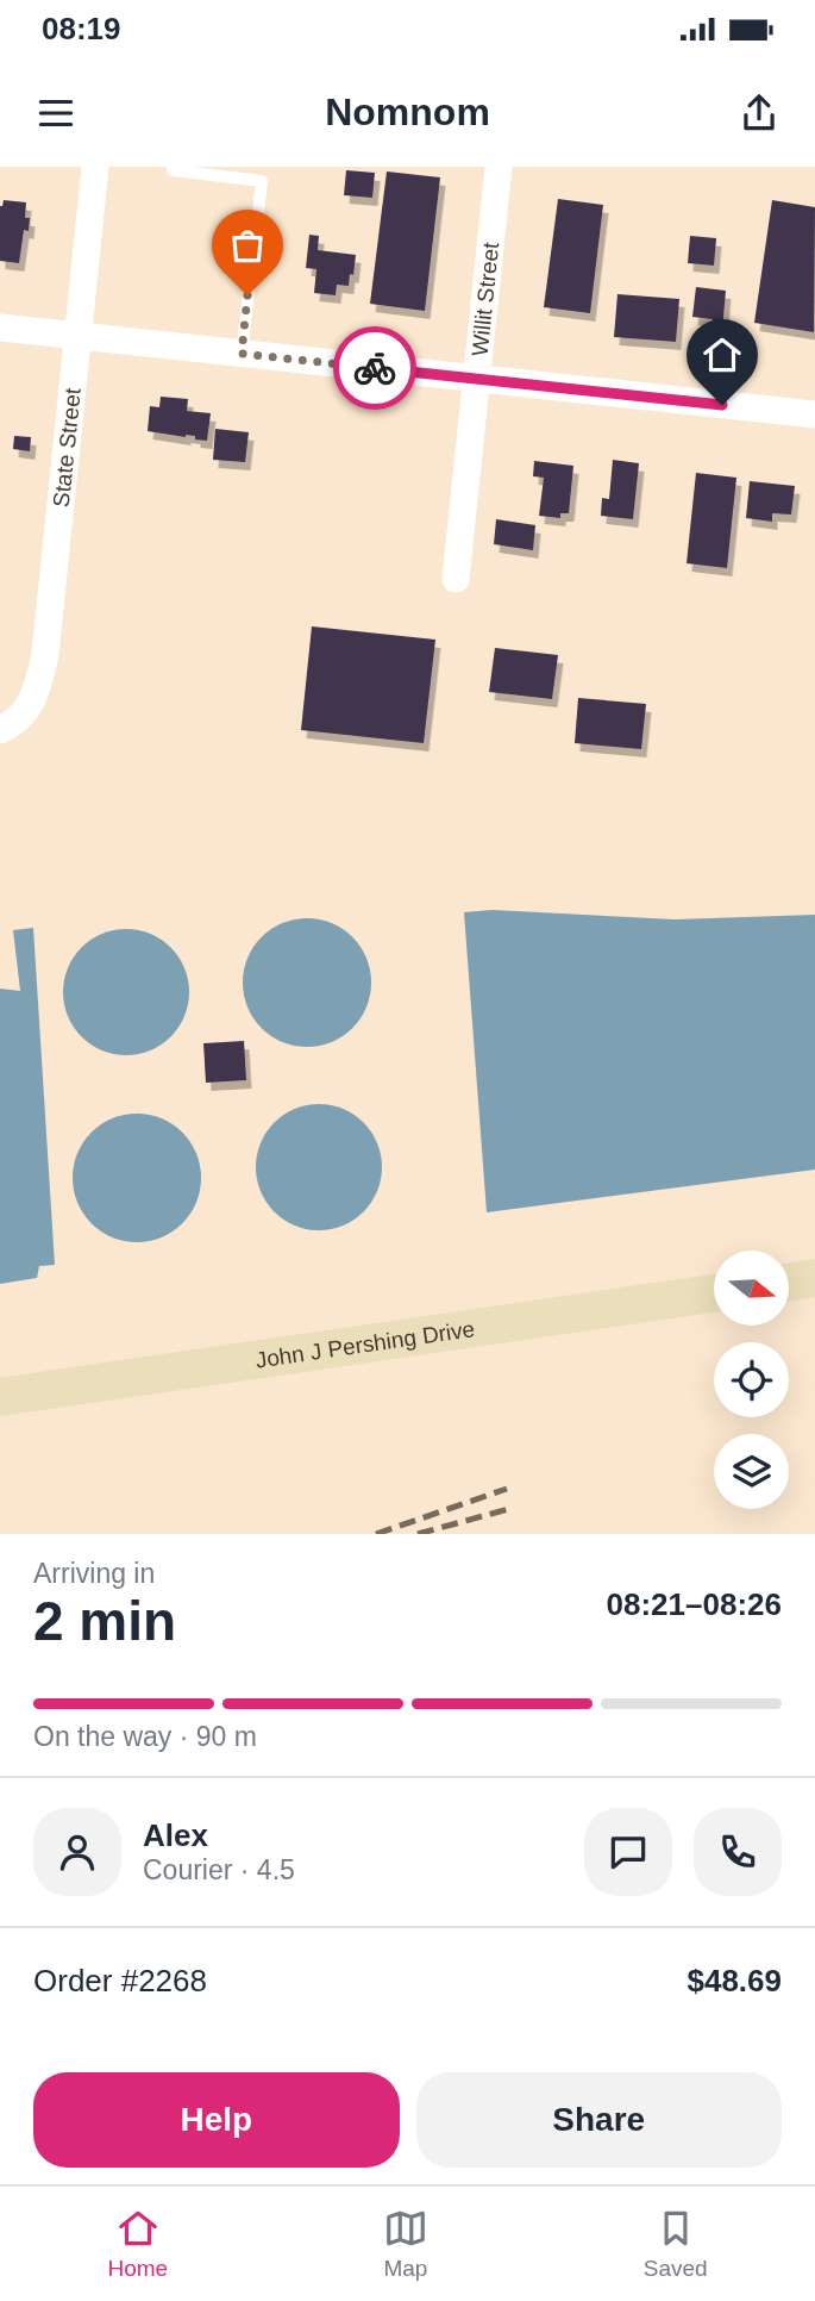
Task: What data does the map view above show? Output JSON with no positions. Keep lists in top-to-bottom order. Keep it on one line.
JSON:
{"streets":{"main road":["John J Pershing Drive"],"street":["Willit Street","State Street"]},"north":"right","page":{"status":"08:19","header":"Nomnom","heading":["2 min","Arriving in","08:21–08:26"],"panel":["Alex","Courier · 4.5","Order #2268","$48.69"],"bar":"On the way · 90 m","buttons":["Help","Share"],"tabs":["Home","Map","Saved"]}}
